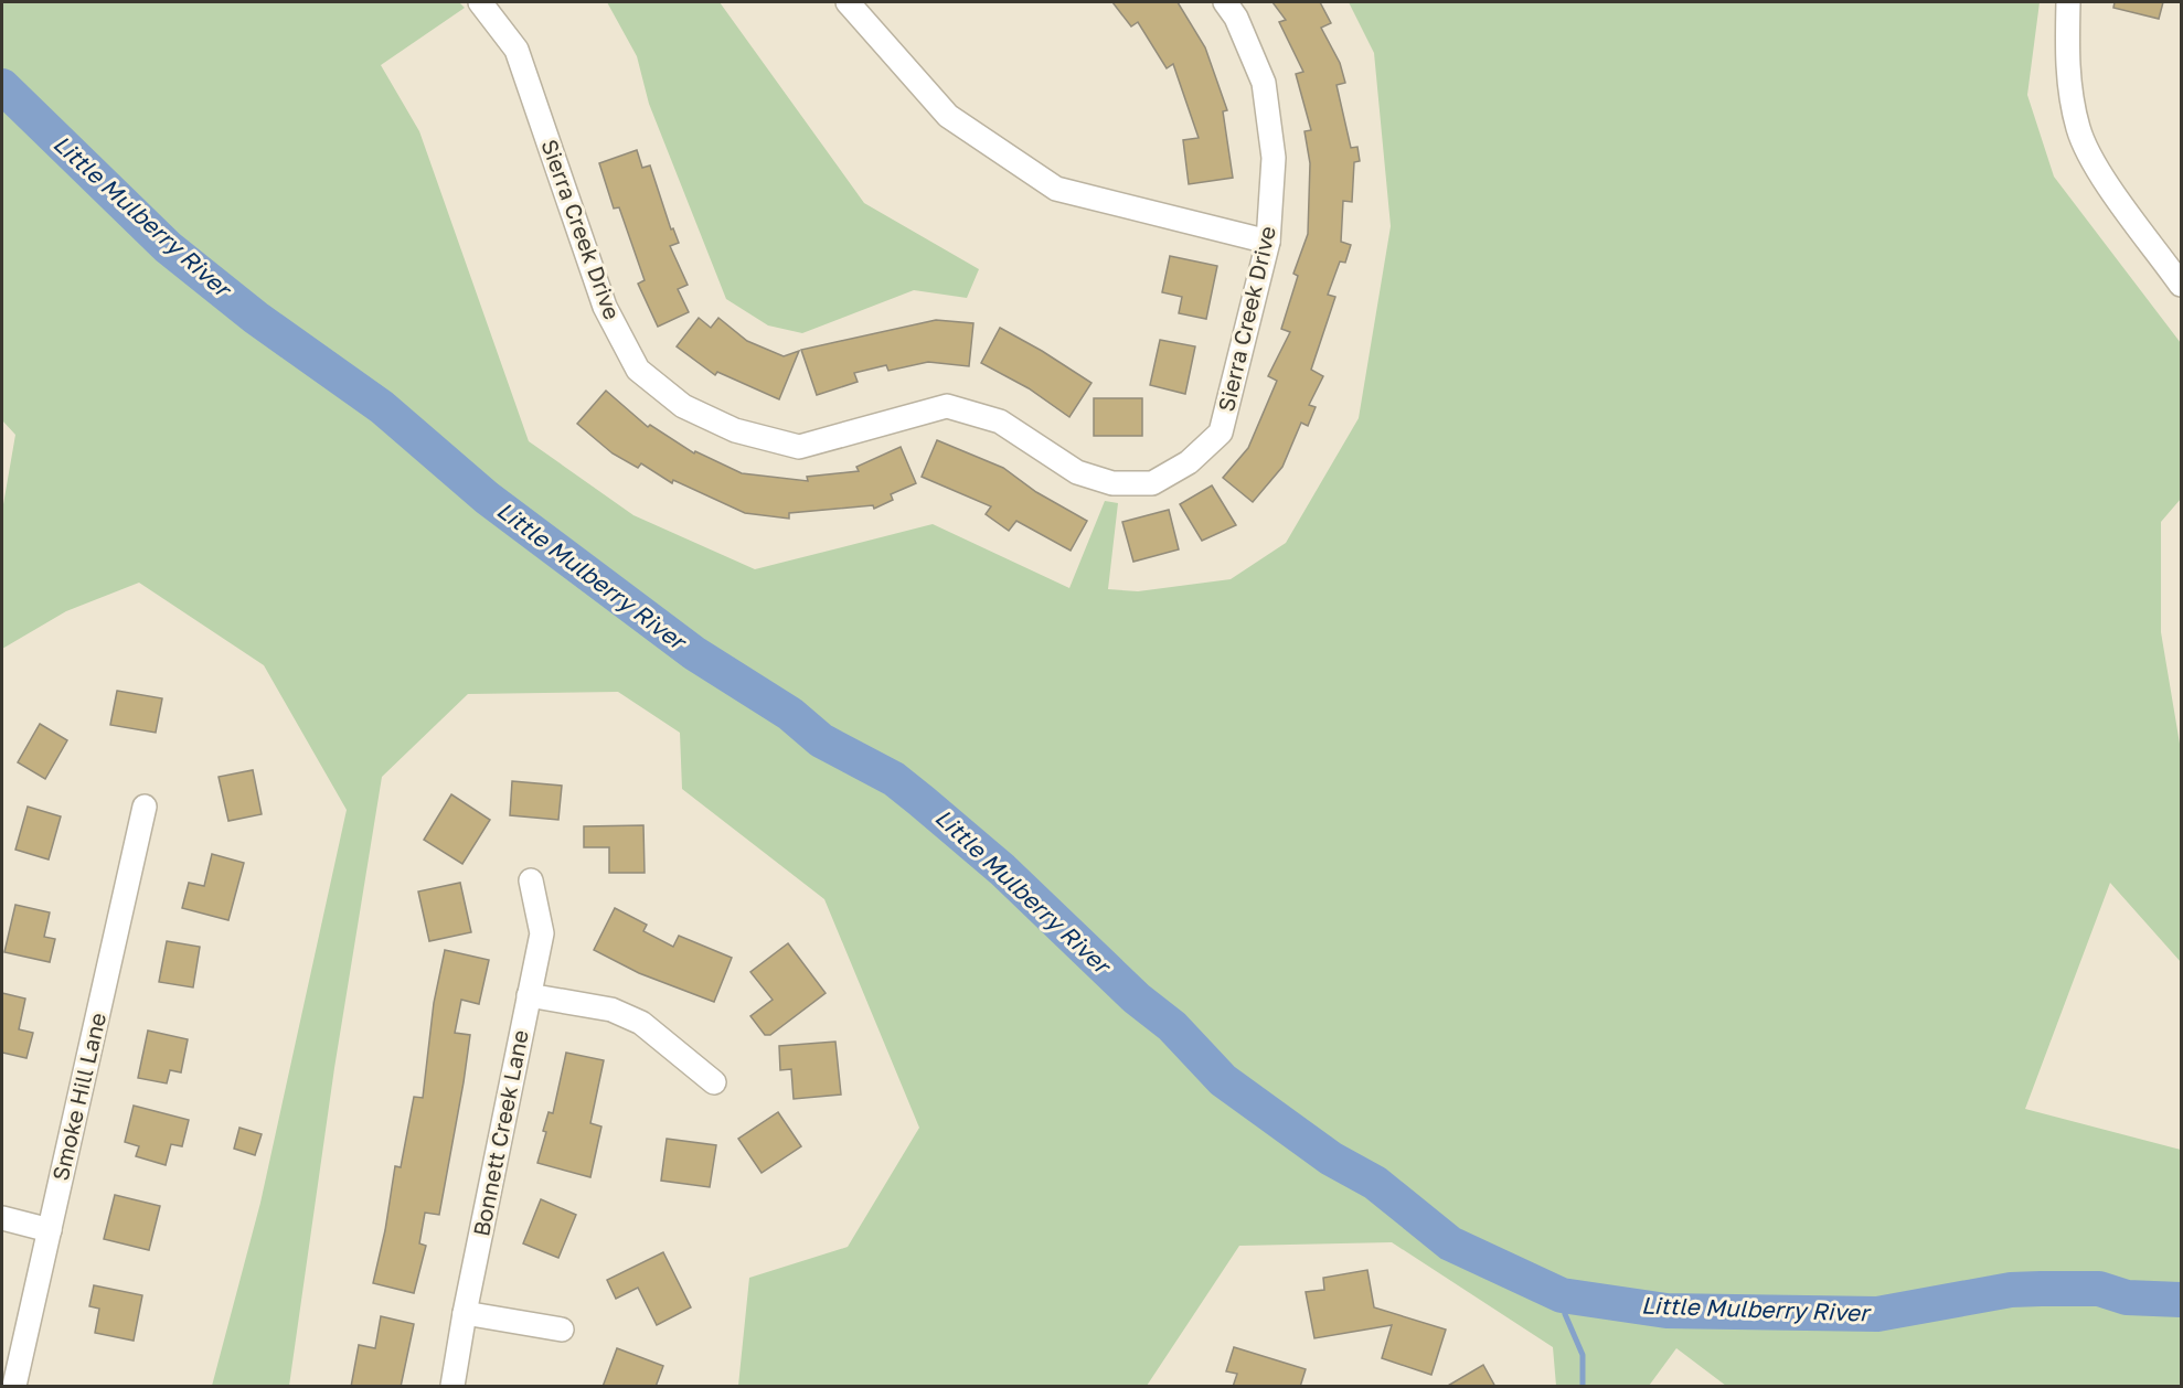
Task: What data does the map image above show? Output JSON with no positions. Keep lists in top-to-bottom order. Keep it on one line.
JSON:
{"streets":{"street":["Sierra Creek Drive","Smoke Hill Lane","Bonnett Creek Lane"]},"water":["Little Mulberry River"]}
